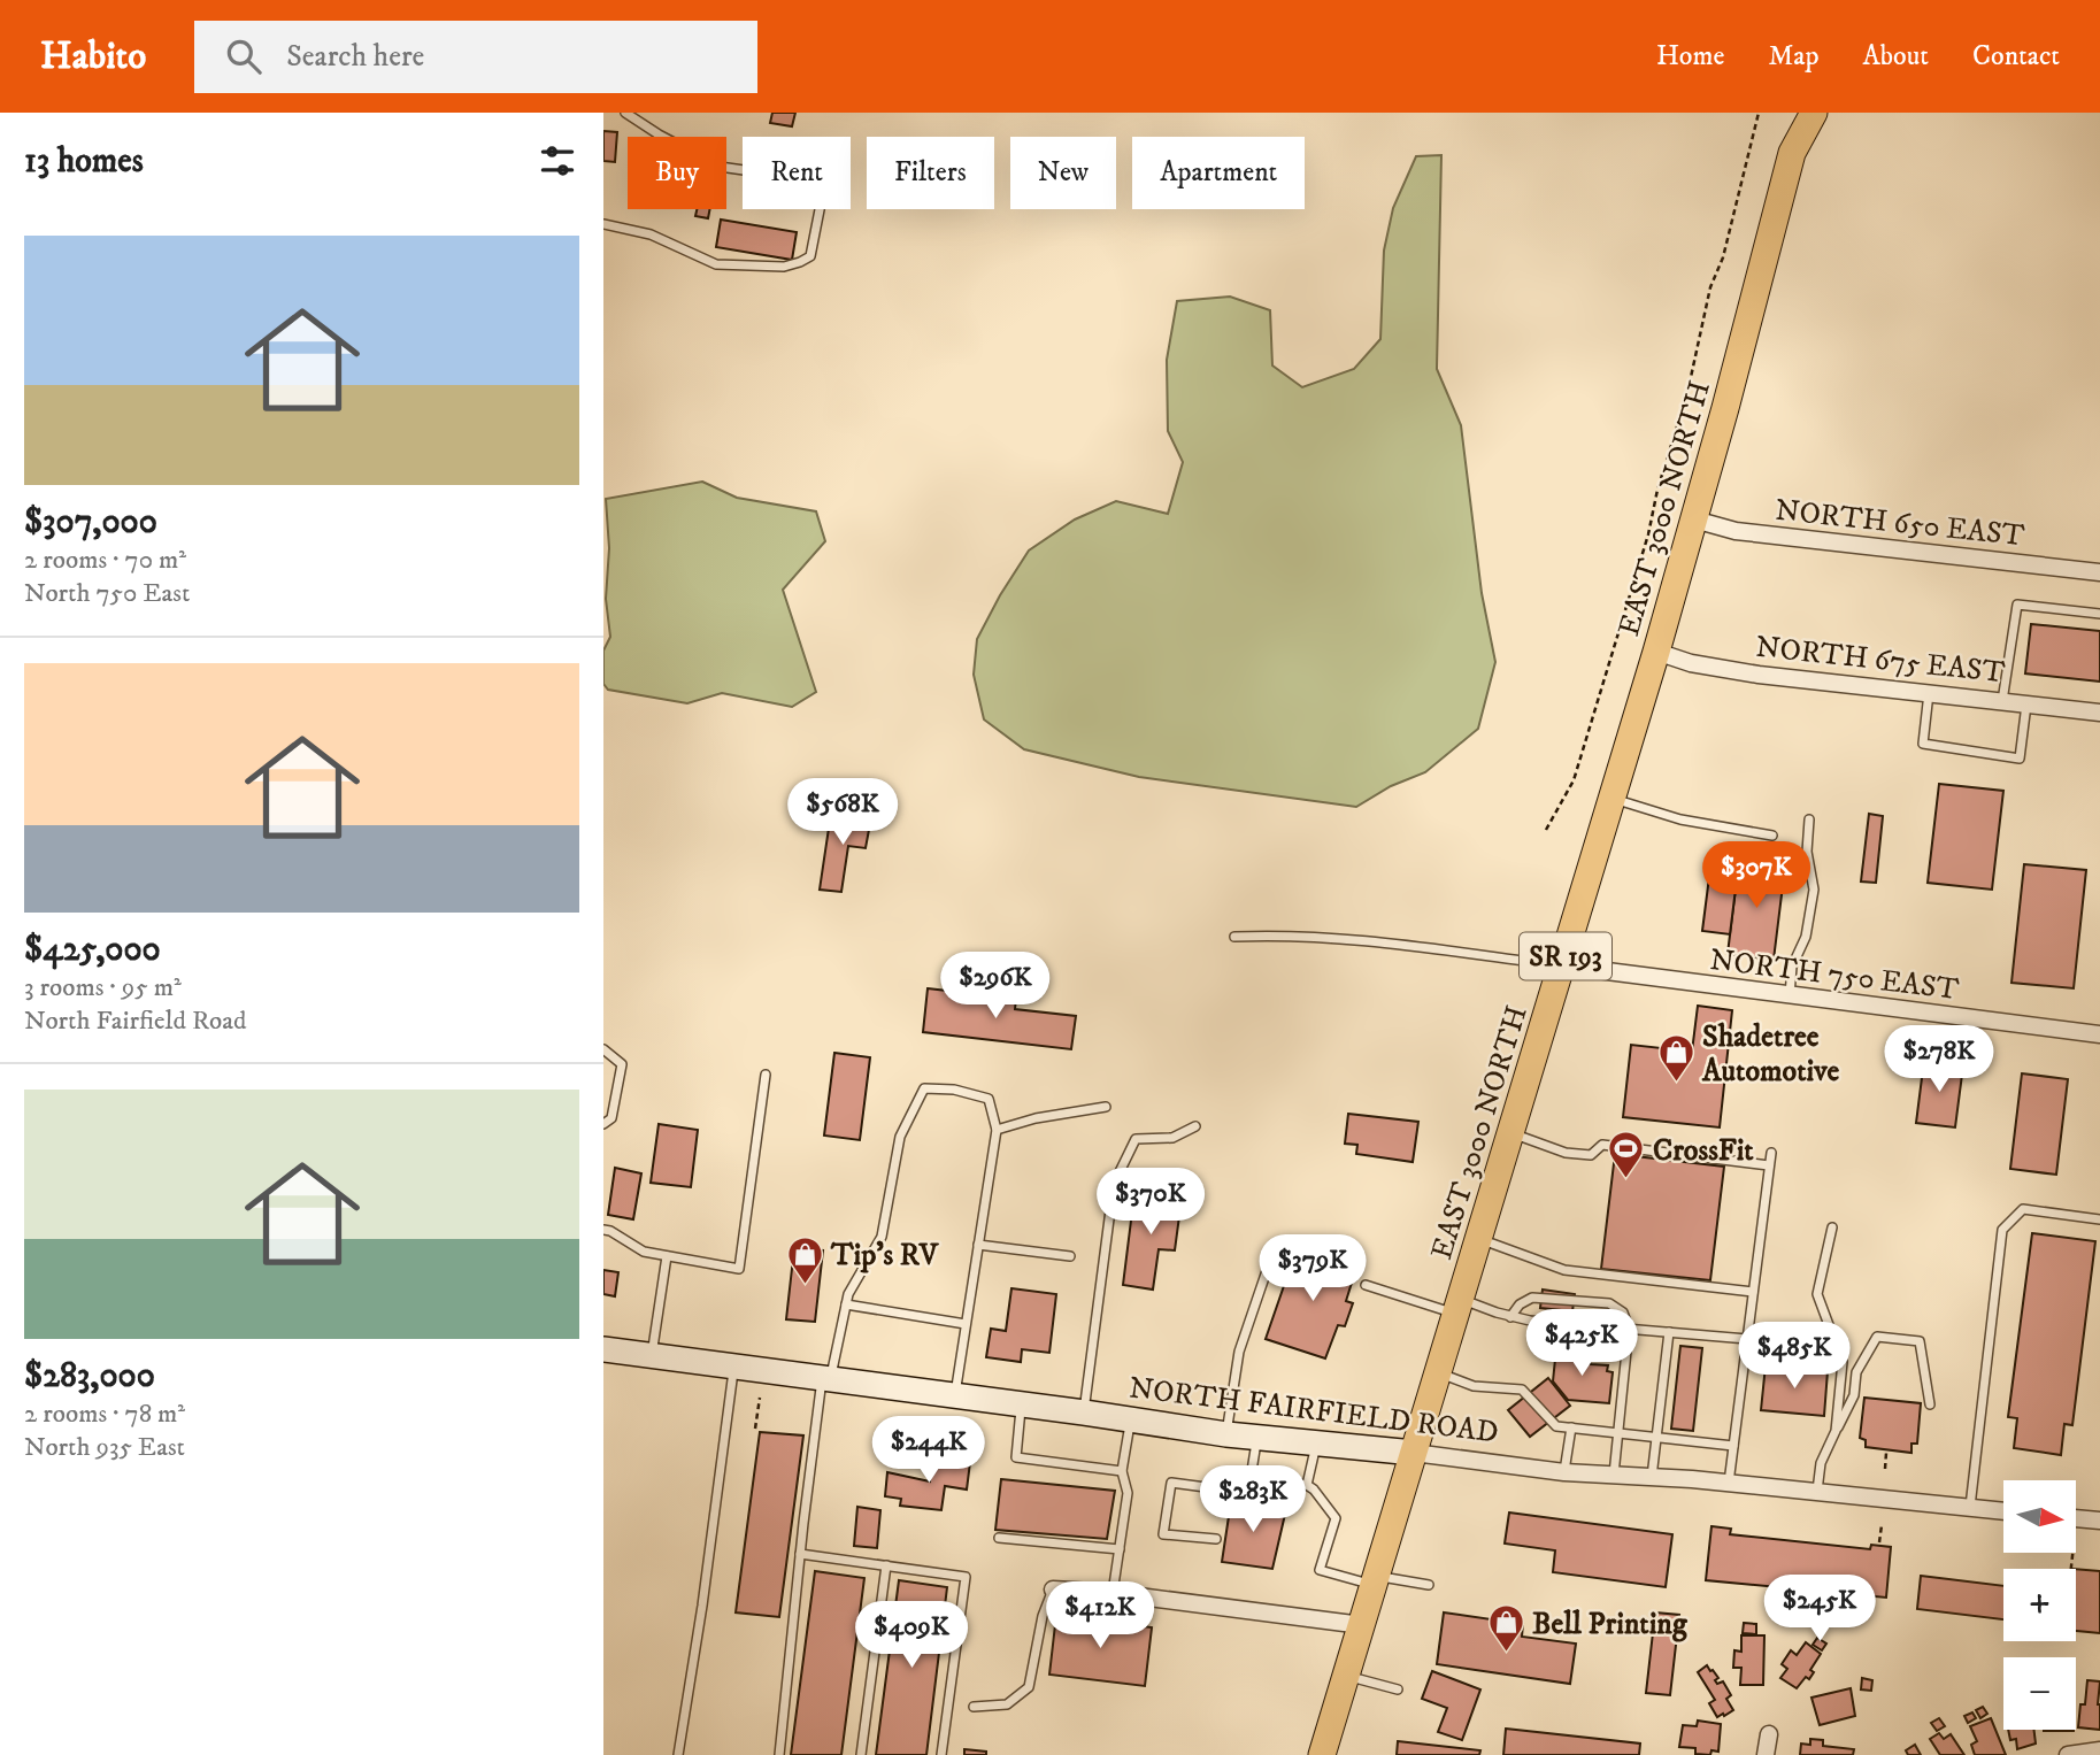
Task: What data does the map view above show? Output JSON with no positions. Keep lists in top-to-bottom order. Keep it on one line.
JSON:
{"streets":{"main road":["EAST 3000 NORTH","SR 193","NORTH FAIRFIELD ROAD"],"street":["NORTH 650 EAST","NORTH 675 EAST","NORTH 750 EAST"]},"crossings":[["EAST 3000 NORTH","NORTH 650 EAST"],["EAST 3000 NORTH","NORTH 675 EAST"],["EAST 3000 NORTH","NORTH 750 EAST"],["EAST 3000 NORTH","NORTH FAIRFIELD ROAD"]],"places":{"shop":["Shadetree Automotive","Tip's RV","Bell Printing"],"sports":["CrossFit"]},"north":"right","page":{"header":"Habito","search":"Search here","nav":["Home","Map","About","Contact"],"heading":"13 homes","chip":["Buy","Rent","Filters","New","Apartment"],"list":[{"name":"$307,000","note":"2 rooms · 70 m² · North 750 East"},{"name":"$425,000","note":"3 rooms · 95 m² · North Fairfield Road"},{"name":"$283,000","note":"2 rooms · 78 m² · North 935 East"}],"price":["$568K","$307K","$296K","$278K","$370K","$379K","$425K","$485K","$244K","$283K","$245K","$412K","$409K"],"map_buttons":["+","−"]}}
